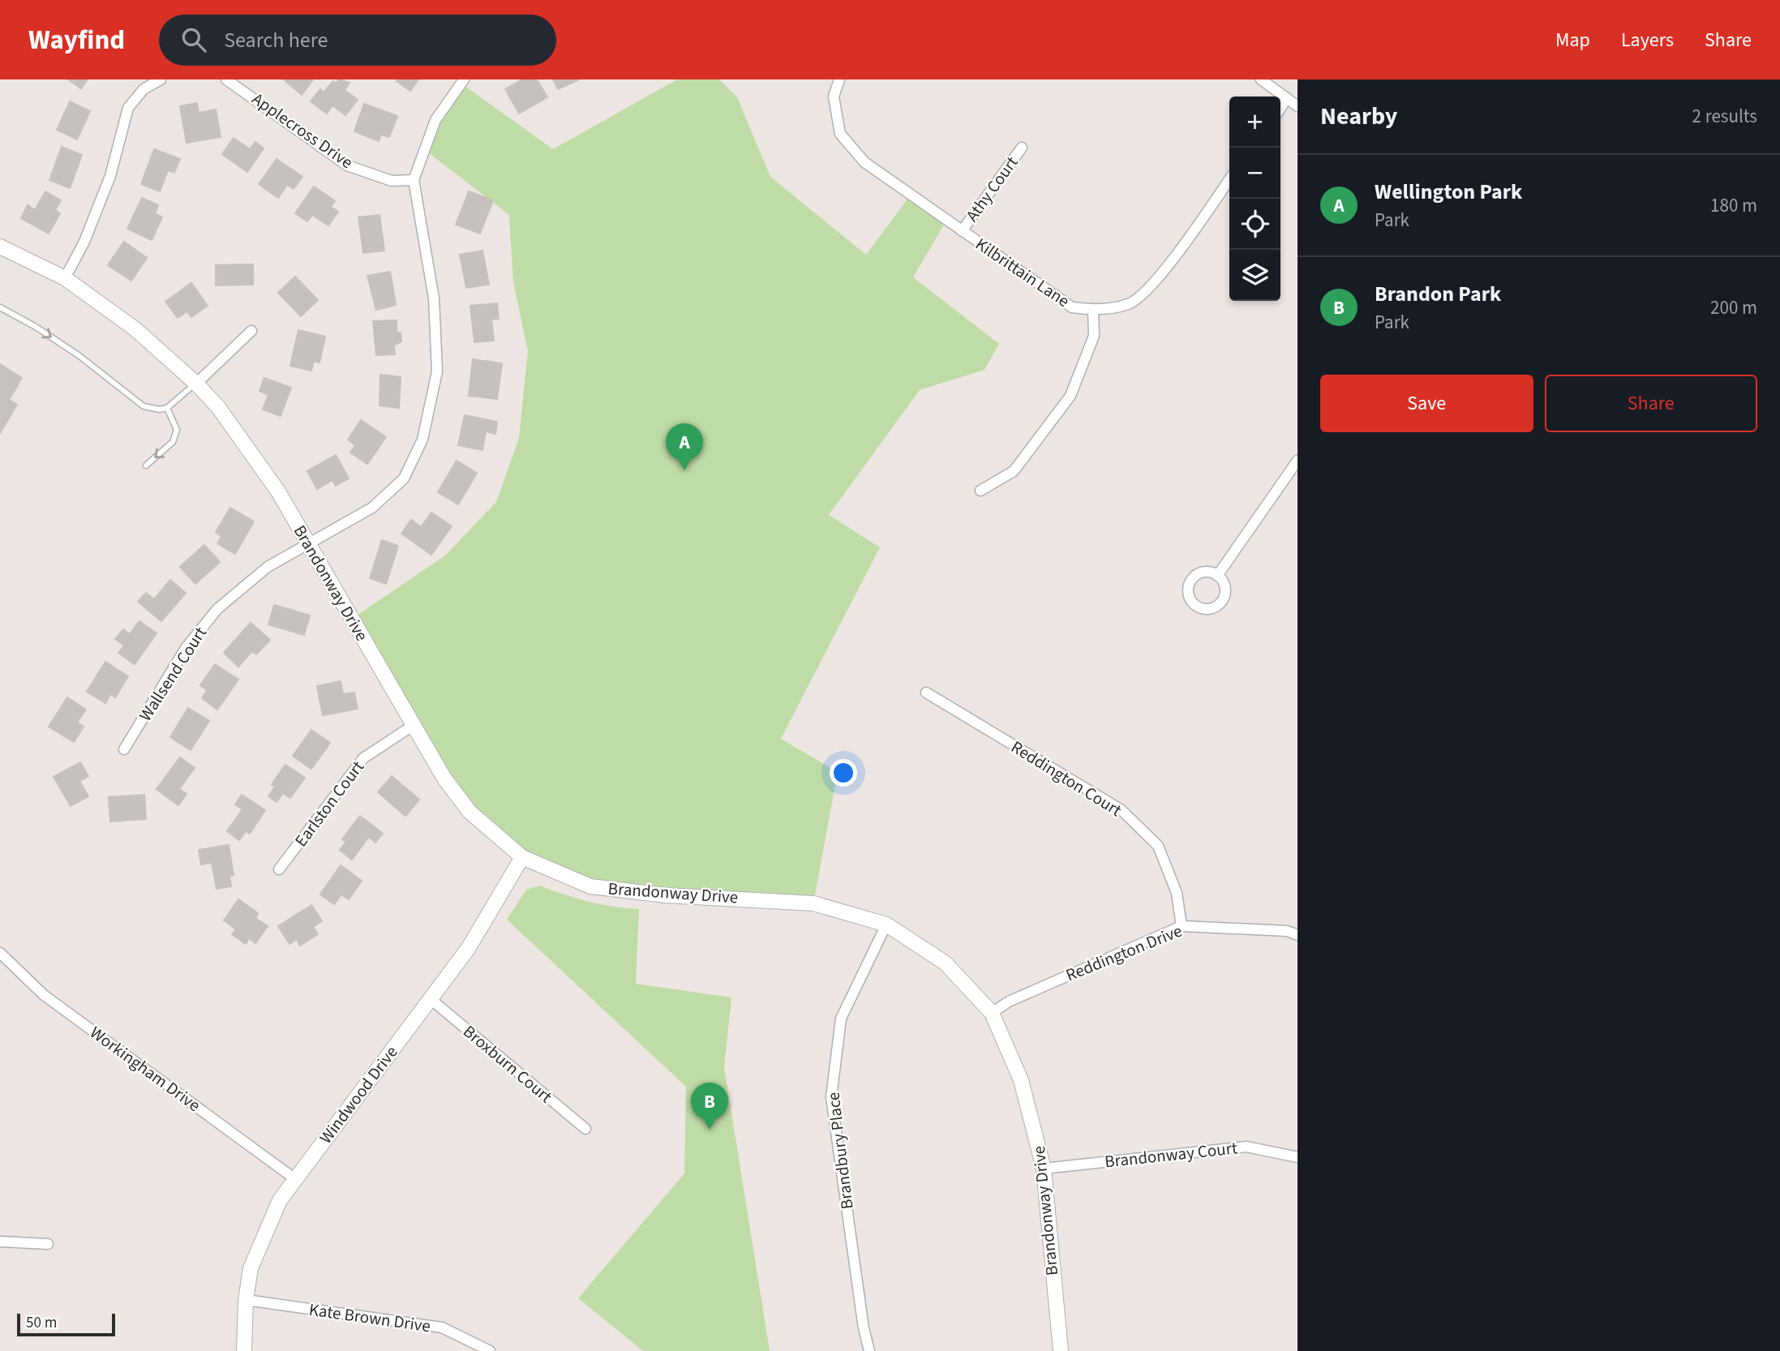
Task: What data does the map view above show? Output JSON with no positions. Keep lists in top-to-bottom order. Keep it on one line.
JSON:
{"streets":{"street":["Applecross Drive","Athy Court","Kilbrittain Lane","Brandonway Drive","Wallsend Court","Reddington Court","Earlston Court","Reddington Drive","Broxburn Court","Workingham Drive","Windwood Drive","Brandbury Place","Brandonway Court","Kate Brown Drive"]},"crossings":[["Applecross Drive","Wallsend Court"],["Athy Court","Kilbrittain Lane"],["Brandonway Drive","Wallsend Court"],["Brandonway Drive","Earlston Court"],["Brandonway Drive","Reddington Drive"],["Brandonway Drive","Windwood Drive"],["Brandonway Drive","Brandbury Place"],["Brandonway Drive","Brandonway Court"],["Reddington Court","Reddington Drive"],["Broxburn Court","Windwood Drive"],["Workingham Drive","Windwood Drive"],["Windwood Drive","Kate Brown Drive"]],"scale_bar":"50 m","page":{"header":"Wayfind","search":"Search here","nav":["Map","Layers","Share"],"heading":["Nearby","2 results"],"map_buttons":["+","−"],"list":[{"mark":"A","name":"Wellington Park","note":"Park","value":"180 m"},{"mark":"B","name":"Brandon Park","note":"Park","value":"200 m"}],"buttons":["Save","Share"],"pins":["A","B"],"scale":"50 m"}}
